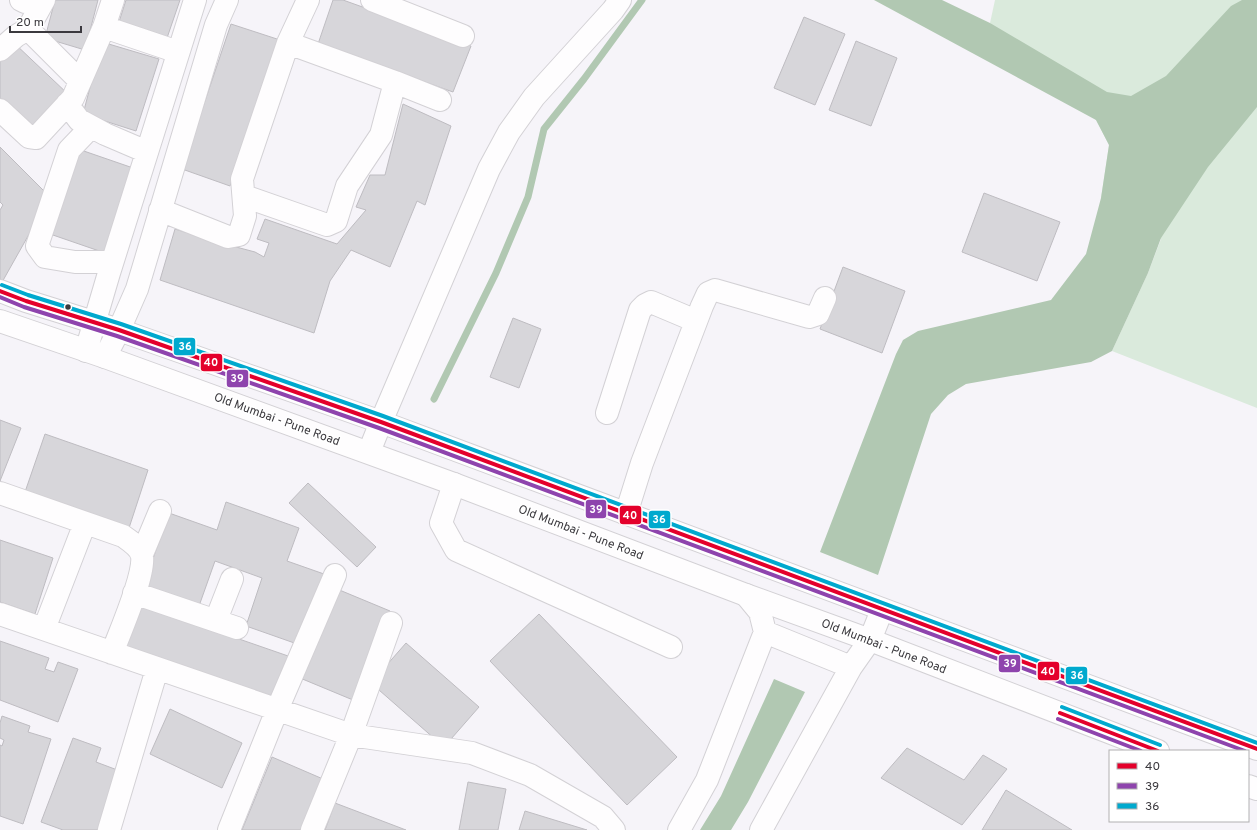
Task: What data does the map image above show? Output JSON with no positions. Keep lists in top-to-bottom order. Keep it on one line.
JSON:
{"streets":{"street":["Old Mumbai - Pune Road"]},"lines":["transit line 36","transit line 40","transit line 39"],"legend":["40","39","36"],"scale_bar":"20 m"}
